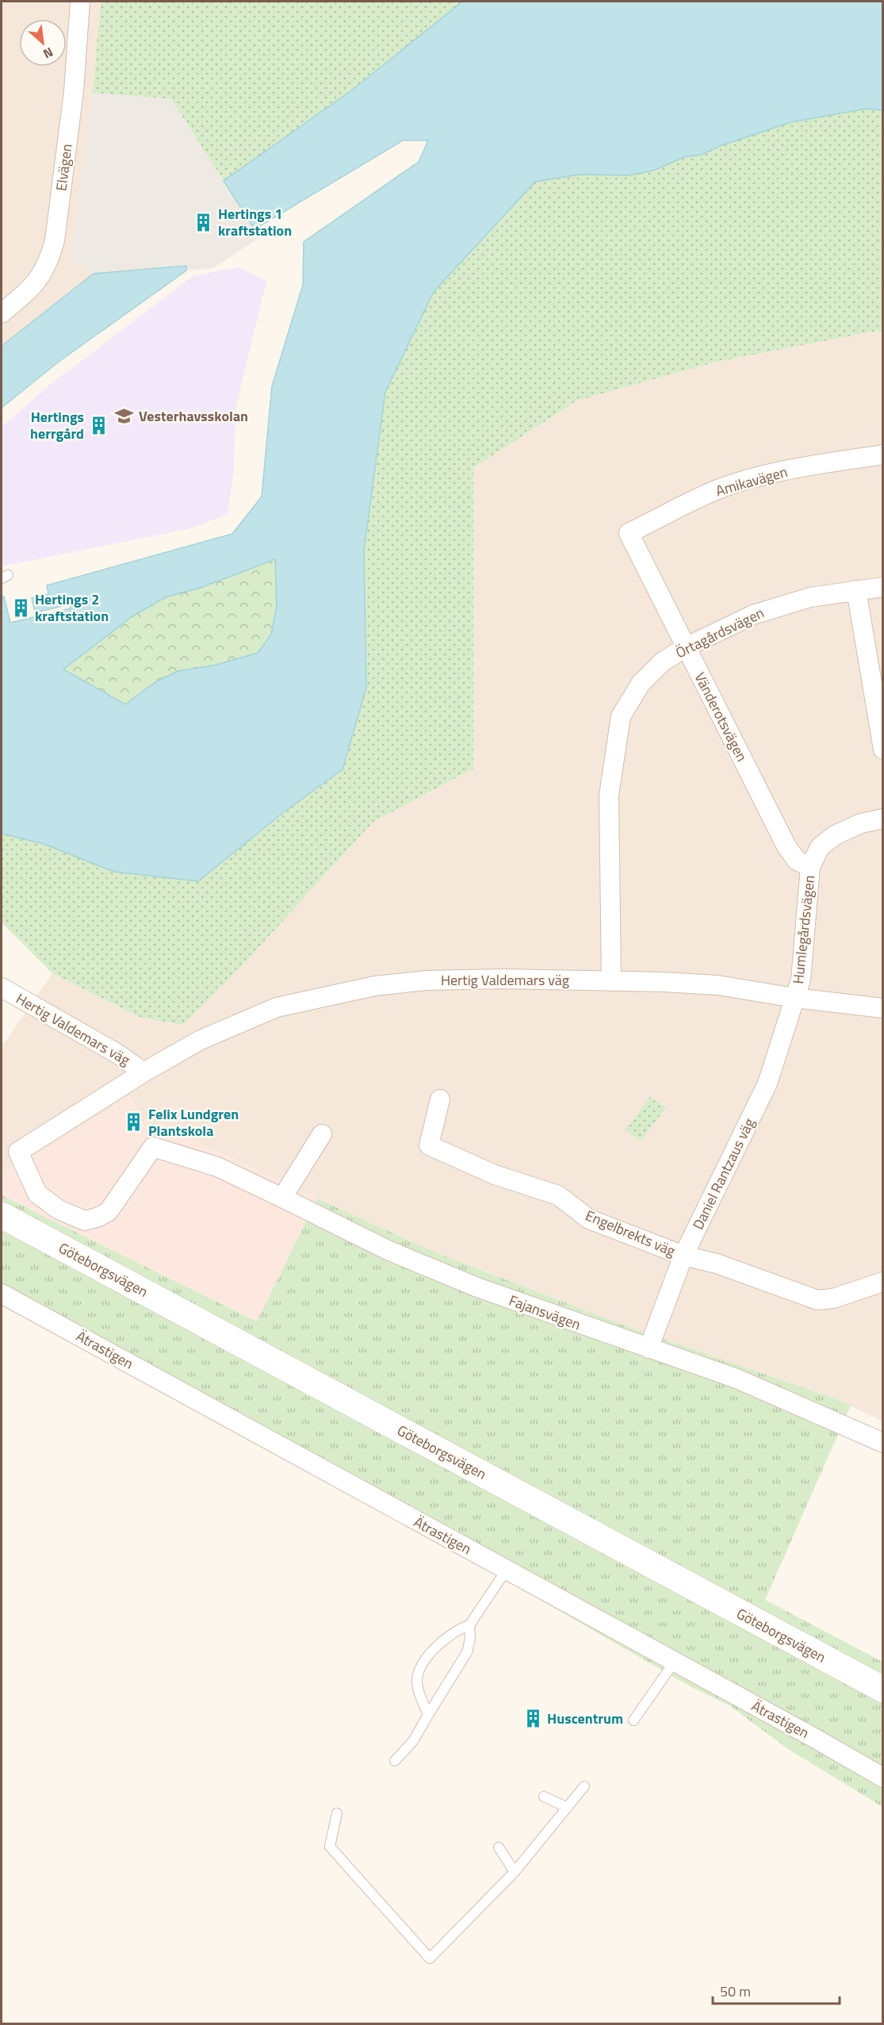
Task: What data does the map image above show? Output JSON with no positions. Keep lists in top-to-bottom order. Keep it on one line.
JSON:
{"streets":{"main road":["Göteborgsvägen"],"street":["Elvägen","Amikavägen","Örtagårdsvägen","Vänderotsvägen","Humlegårdsvägen","Hertig Valdemars väg","Daniel Rantzaus väg","Engelbrekts väg","Fajansvägen","Ätrastigen"]},"crossings":[["Amikavägen","Vänderotsvägen"],["Örtagårdsvägen","Vänderotsvägen"],["Örtagårdsvägen","Hertig Valdemars väg"],["Vänderotsvägen","Humlegårdsvägen"],["Humlegårdsvägen","Hertig Valdemars väg"],["Humlegårdsvägen","Daniel Rantzaus väg"],["Hertig Valdemars väg","Daniel Rantzaus väg"],["Hertig Valdemars väg","Fajansvägen"],["Daniel Rantzaus väg","Engelbrekts väg"],["Daniel Rantzaus väg","Fajansvägen"]],"places":{"building":["Hertings 1 kraftstation","Hertings herrgård","Hertings 2 kraftstation","Felix Lundgren Plantskola","Huscentrum"],"school or university":["Vesterhavsskolan"]},"scale_bar":"50 m","north":"bottom right"}
